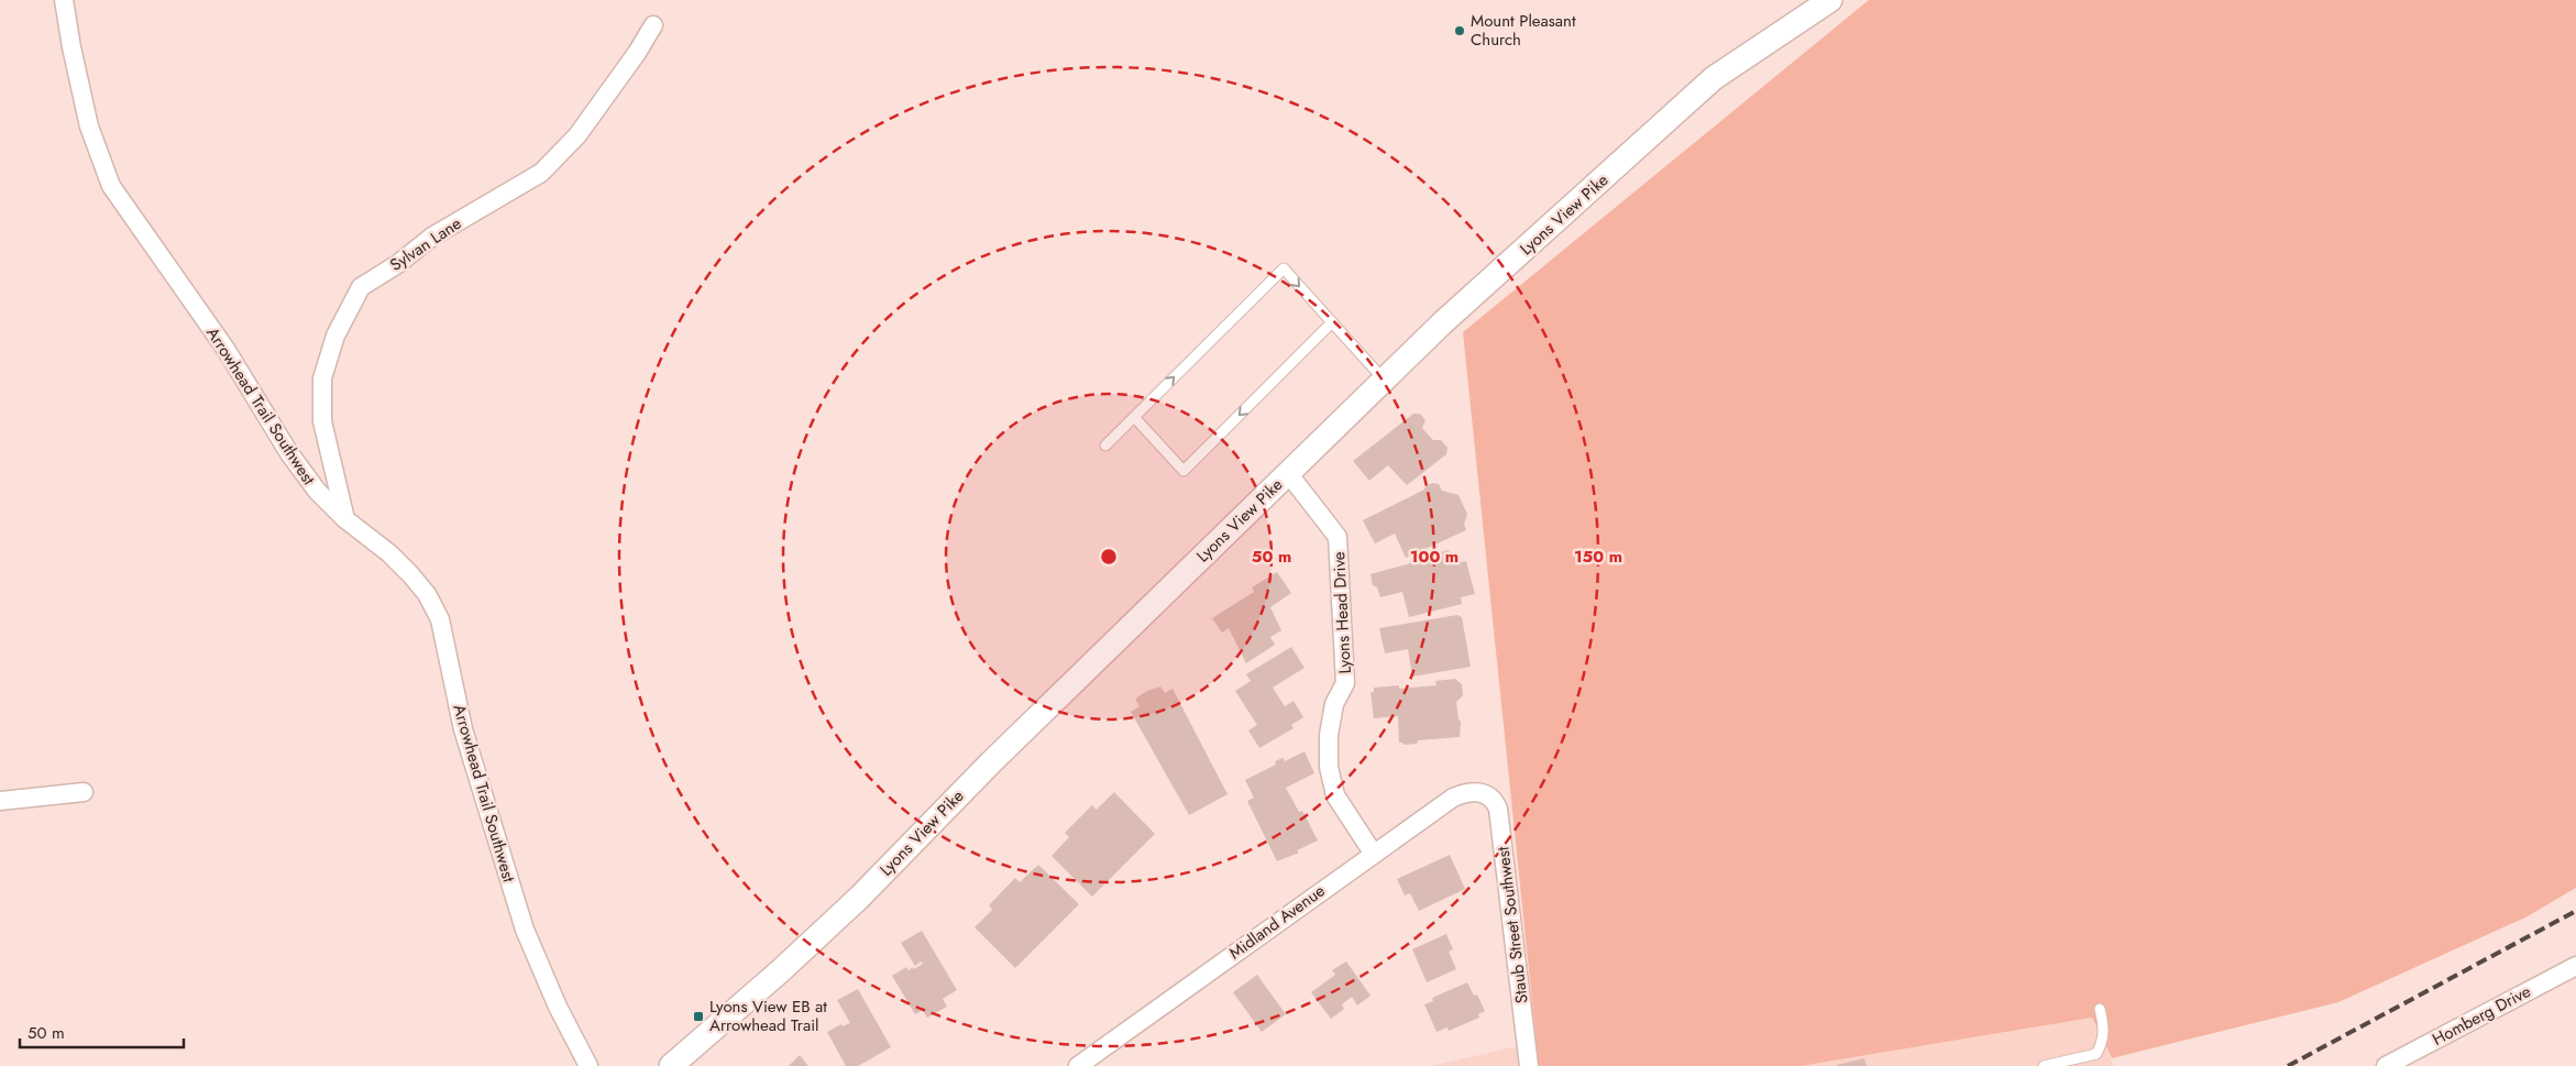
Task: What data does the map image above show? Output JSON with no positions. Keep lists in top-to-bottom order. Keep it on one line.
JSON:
{"streets":{"street":["Lyons View Pike","Sylvan Lane","Arrowhead Trail Southwest","Lyons Head Drive","Midland Avenue","Staub Street Southwest","Homberg Drive"]},"crossings":[["Lyons View Pike","Lyons Head Drive"],["Sylvan Lane","Arrowhead Trail Southwest"],["Lyons Head Drive","Midland Avenue"],["Midland Avenue","Staub Street Southwest"]],"places":{"other":["Mount Pleasant Church"],"transit":["Lyons View EB at Arrowhead Trail"]},"scale_bar":"50 m","rings":["50 m","100 m","150 m"]}
